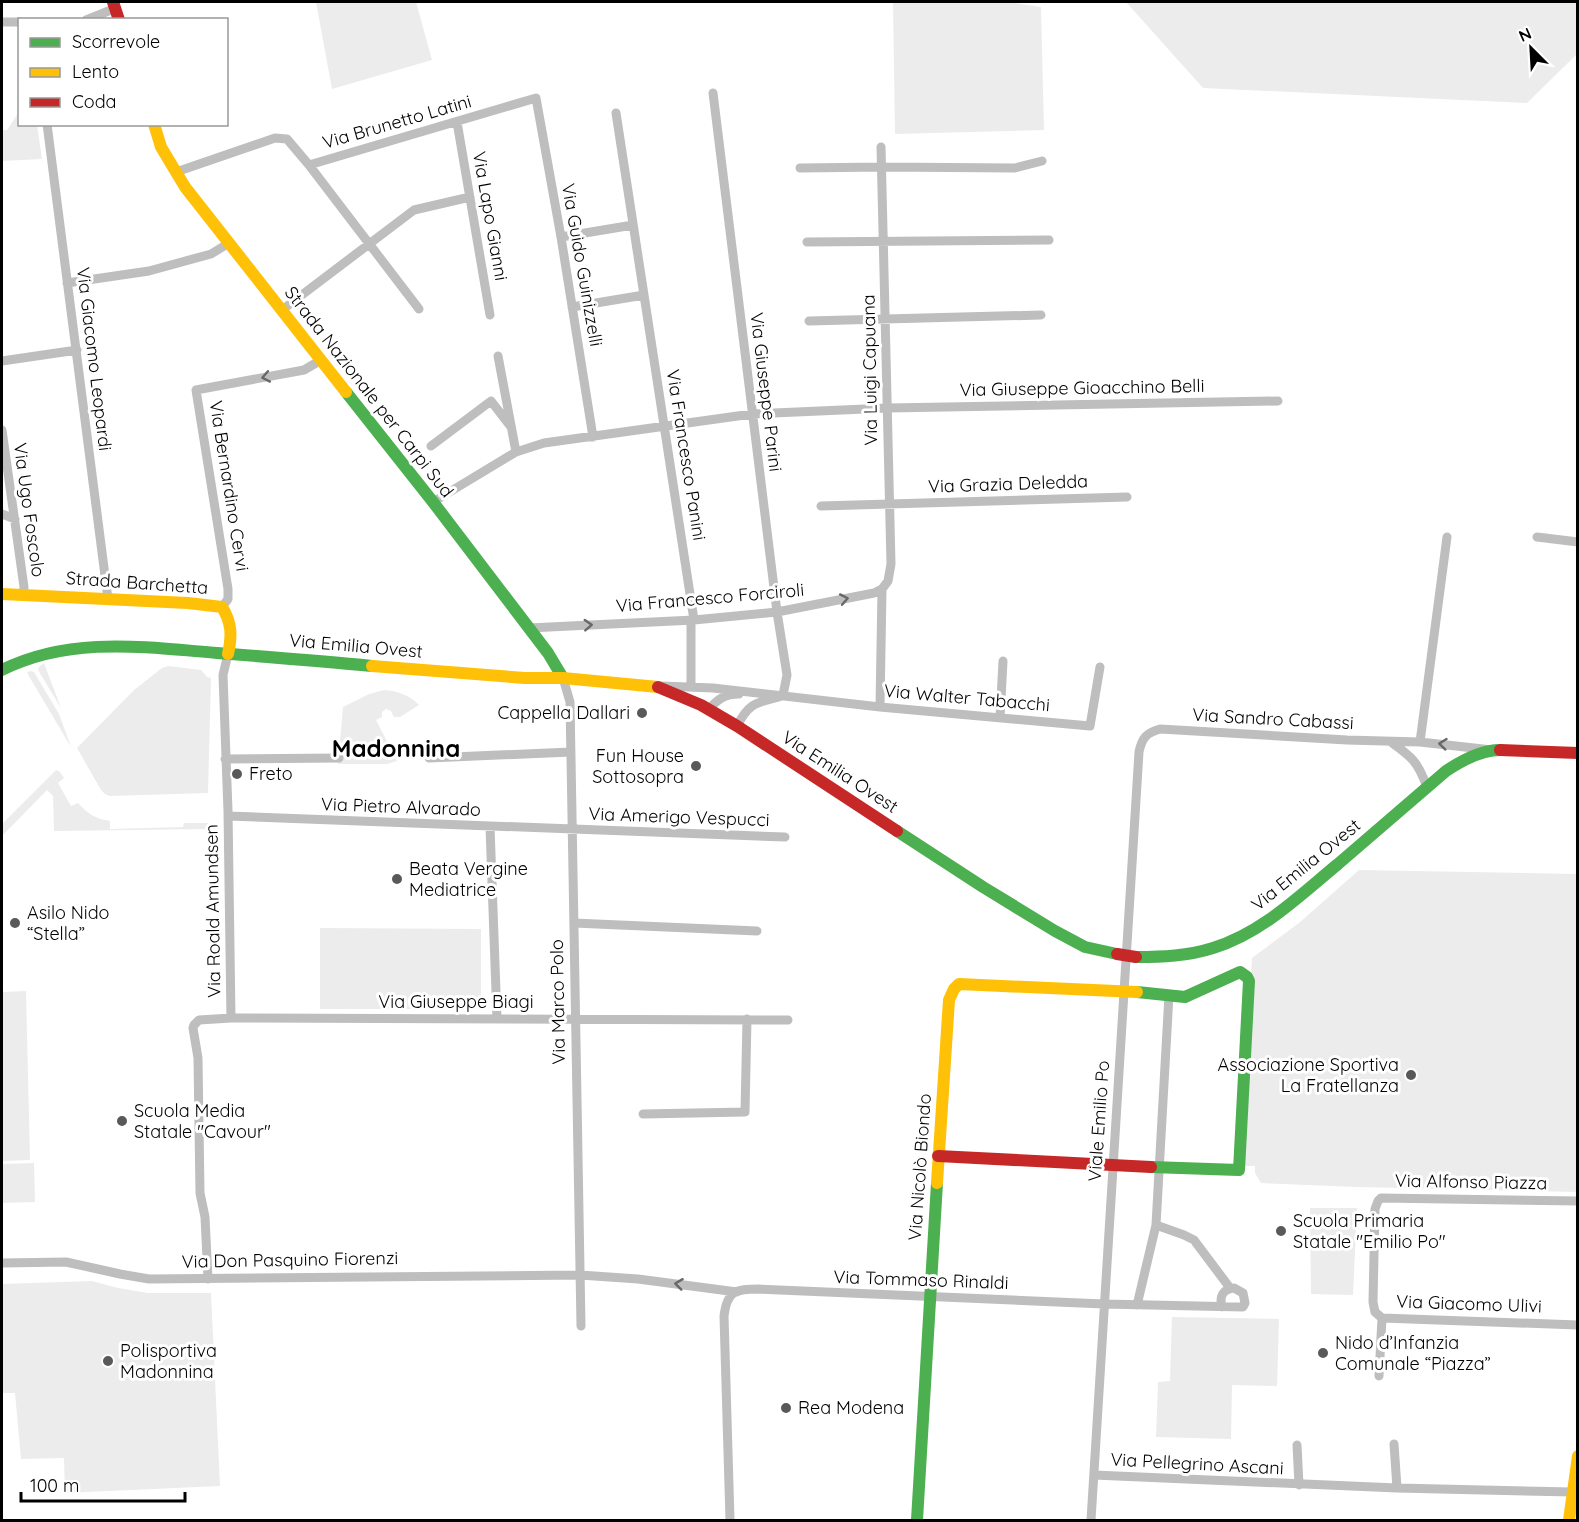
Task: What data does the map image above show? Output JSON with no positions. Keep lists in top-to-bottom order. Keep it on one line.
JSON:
{"streets":{"street":["Via Brunetto Latini","Via Lapo Gianni","Via Guido Guinizzelli","Via Giacomo Leopardi","Via Luigi Capuana","Via Giuseppe Gioacchino Belli","Strada Nazionale per Carpi Sud","Via Giuseppe Parini","Via Francesco Panini","Via Grazia Deledda","Via Bernardino Cervi","Via Ugo Foscolo","Strada Barchetta","Via Francesco Forciroli","Via Emilia Ovest","Via Walter Tabacchi","Via Sandro Cabassi","Via Pietro Alvarado","Via Amerigo Vespucci","Via Roald Amundsen","Via Giuseppe Biagi","Via Marco Polo","Viale Emilio Po","Via Nicolò Biondo","Via Alfonso Piazza","Via Don Pasquino Fiorenzi","Via Tommaso Rinaldi","Via Giacomo Ulivi","Via Pellegrino Ascani"]},"crossings":[["Via Brunetto Latini","Via Lapo Gianni"],["Via Brunetto Latini","Via Guido Guinizzelli"],["Via Brunetto Latini","Strada Nazionale per Carpi Sud"],["Via Guido Guinizzelli","Via Giuseppe Gioacchino Belli"],["Via Giacomo Leopardi","Strada Barchetta"],["Via Luigi Capuana","Via Giuseppe Gioacchino Belli"],["Via Luigi Capuana","Via Grazia Deledda"],["Via Luigi Capuana","Via Francesco Forciroli"],["Via Giuseppe Gioacchino Belli","Strada Nazionale per Carpi Sud"],["Via Giuseppe Gioacchino Belli","Via Giuseppe Parini"],["Via Giuseppe Gioacchino Belli","Via Francesco Panini"],["Strada Nazionale per Carpi Sud","Via Bernardino Cervi"],["Strada Nazionale per Carpi Sud","Via Francesco Forciroli"],["Strada Nazionale per Carpi Sud","Via Emilia Ovest"],["Strada Nazionale per Carpi Sud","Via Marco Polo"],["Via Giuseppe Parini","Via Francesco Forciroli"],["Via Giuseppe Parini","Via Walter Tabacchi"],["Via Francesco Panini","Via Francesco Forciroli"],["Via Francesco Panini","Via Walter Tabacchi"],["Via Bernardino Cervi","Strada Barchetta"],["Via Ugo Foscolo","Strada Barchetta"],["Strada Barchetta","Via Emilia Ovest"],["Strada Barchetta","Via Roald Amundsen"],["Via Emilia Ovest","Via Walter Tabacchi"],["Via Emilia Ovest","Via Sandro Cabassi"],["Via Emilia Ovest","Via Roald Amundsen"],["Via Emilia Ovest","Via Marco Polo"],["Via Sandro Cabassi","Viale Emilio Po"],["Via Pietro Alvarado","Via Amerigo Vespucci"],["Via Pietro Alvarado","Via Roald Amundsen"],["Via Pietro Alvarado","Via Marco Polo"],["Via Amerigo Vespucci","Via Marco Polo"],["Via Roald Amundsen","Via Giuseppe Biagi"],["Via Roald Amundsen","Via Don Pasquino Fiorenzi"],["Via Giuseppe Biagi","Via Marco Polo"],["Via Marco Polo","Via Don Pasquino Fiorenzi"],["Viale Emilio Po","Via Nicolò Biondo"],["Viale Emilio Po","Via Tommaso Rinaldi"],["Viale Emilio Po","Via Pellegrino Ascani"],["Via Nicolò Biondo","Via Tommaso Rinaldi"],["Via Alfonso Piazza","Via Giacomo Ulivi"],["Via Don Pasquino Fiorenzi","Via Tommaso Rinaldi"]],"one_way":["Via Francesco Forciroli"],"districts":["Madonnina"],"places":["Cappella Dallari","Fun House Sottosopra","Freto","Beata Vergine Mediatrice","Asilo Nido “Stella”","Associazione Sportiva La Fratellanza","Scuola Media Statale \"Cavour\"","Scuola Primaria Statale \"Emilio Po\"","Nido d’Infanzia Comunale “Piazza”","Polisportiva Madonnina","Rea Modena"],"legend":["Scorrevole","Lento","Coda"],"scale_bar":"100 m","north":"top left"}
